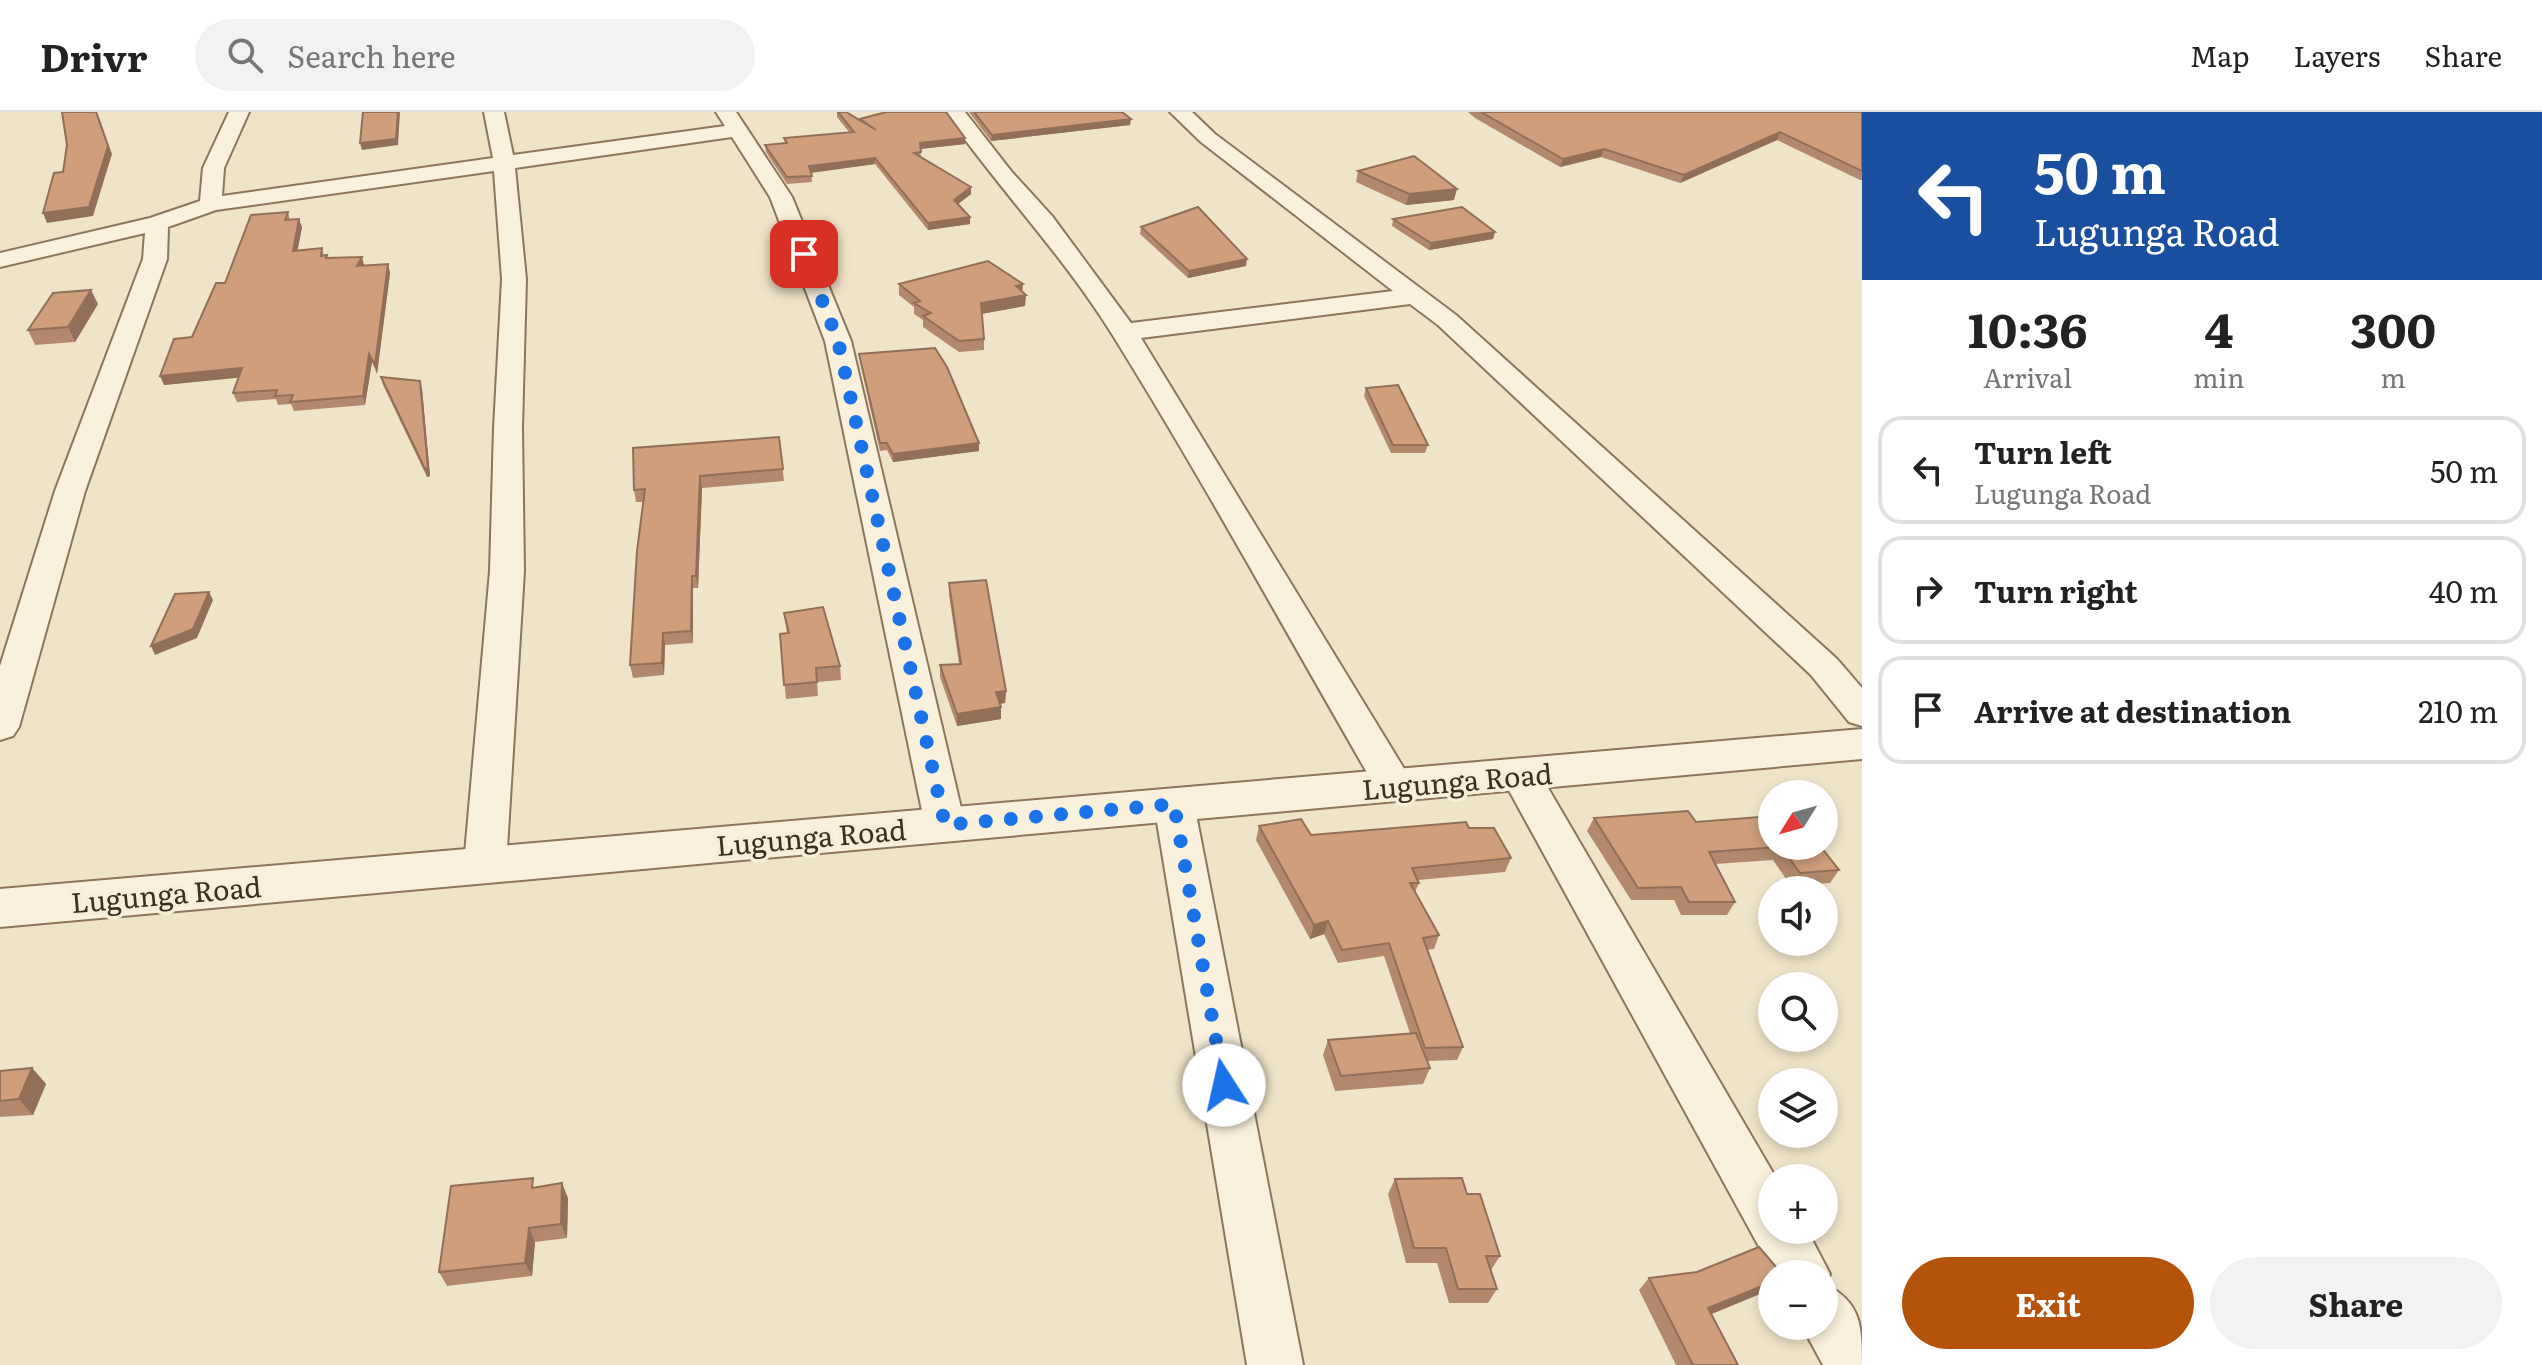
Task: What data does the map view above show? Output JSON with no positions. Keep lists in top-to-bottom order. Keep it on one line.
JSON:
{"streets":{"street":["Lugunga Road"]},"north":"bottom left","page":{"header":"Drivr","search":"Search here","nav":["Map","Layers","Share"],"turn":["50 m","Lugunga Road"],"eta":["10:36","Arrival","4","min","300","m"],"list":[{"name":"Turn left","note":"Lugunga Road","value":"50 m"},{"name":"Turn right","value":"40 m"},{"name":"Arrive at destination","value":"210 m"}],"map_buttons":["+","−"],"buttons":["Exit","Share"]}}
